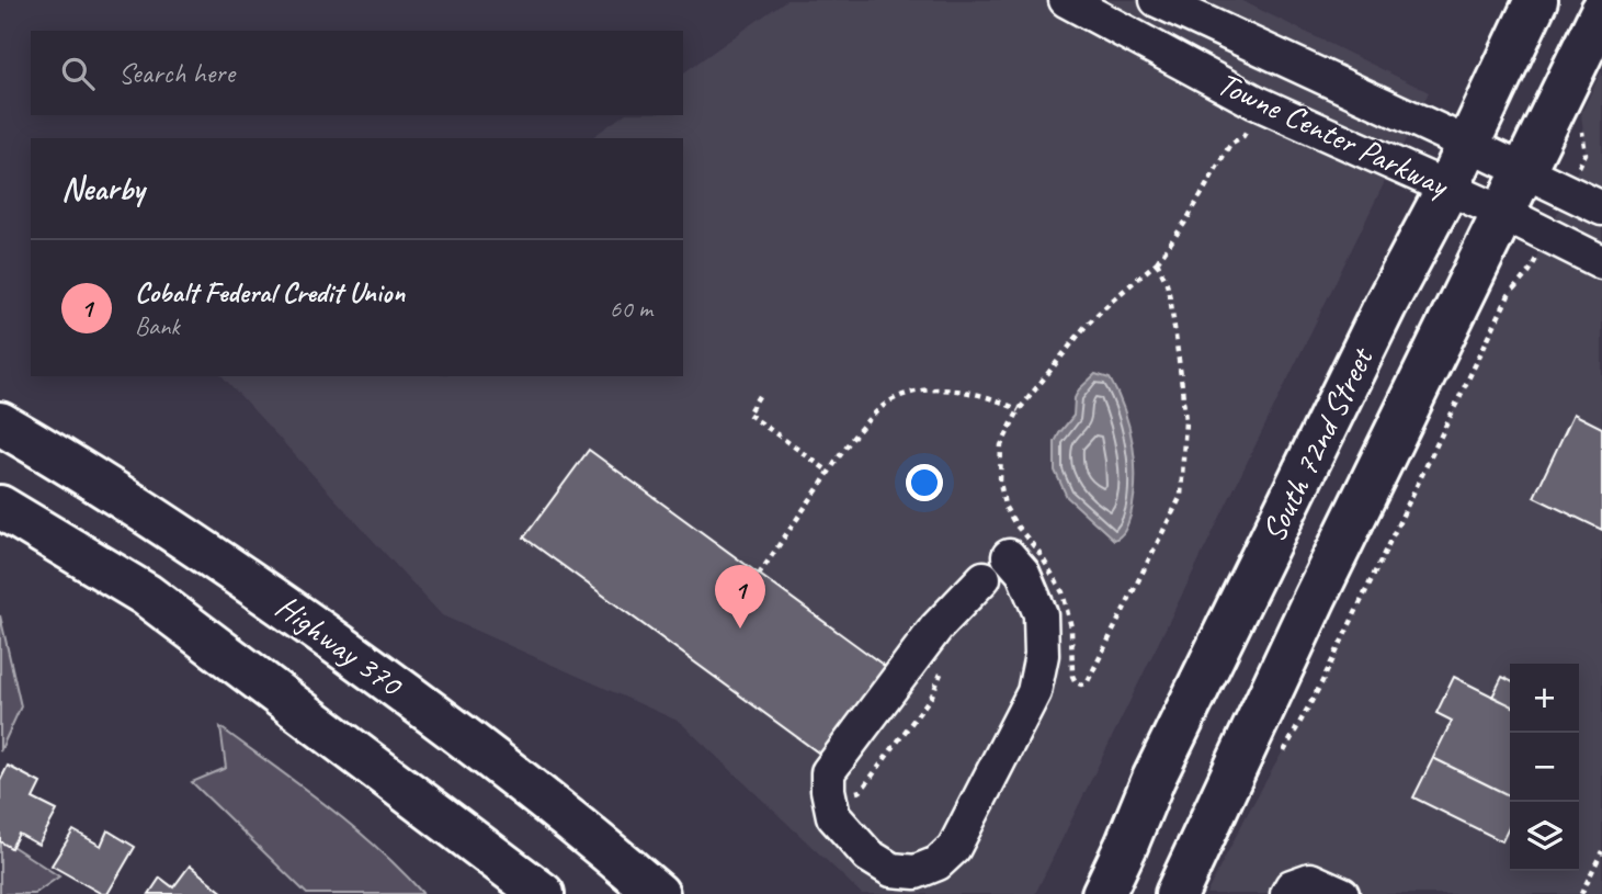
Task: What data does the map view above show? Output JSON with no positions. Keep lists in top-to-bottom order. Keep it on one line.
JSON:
{"streets":{"main road":["South 72nd Street","Highway 370"],"street":["Towne Center Parkway"]},"crossings":[["Towne Center Parkway","South 72nd Street"]],"page":{"search":"Search here","heading":"Nearby","list":[{"mark":"1","name":"Cobalt Federal Credit Union","note":"Bank","value":"60 m"}],"pins":"1","map_buttons":["+","−"]}}
